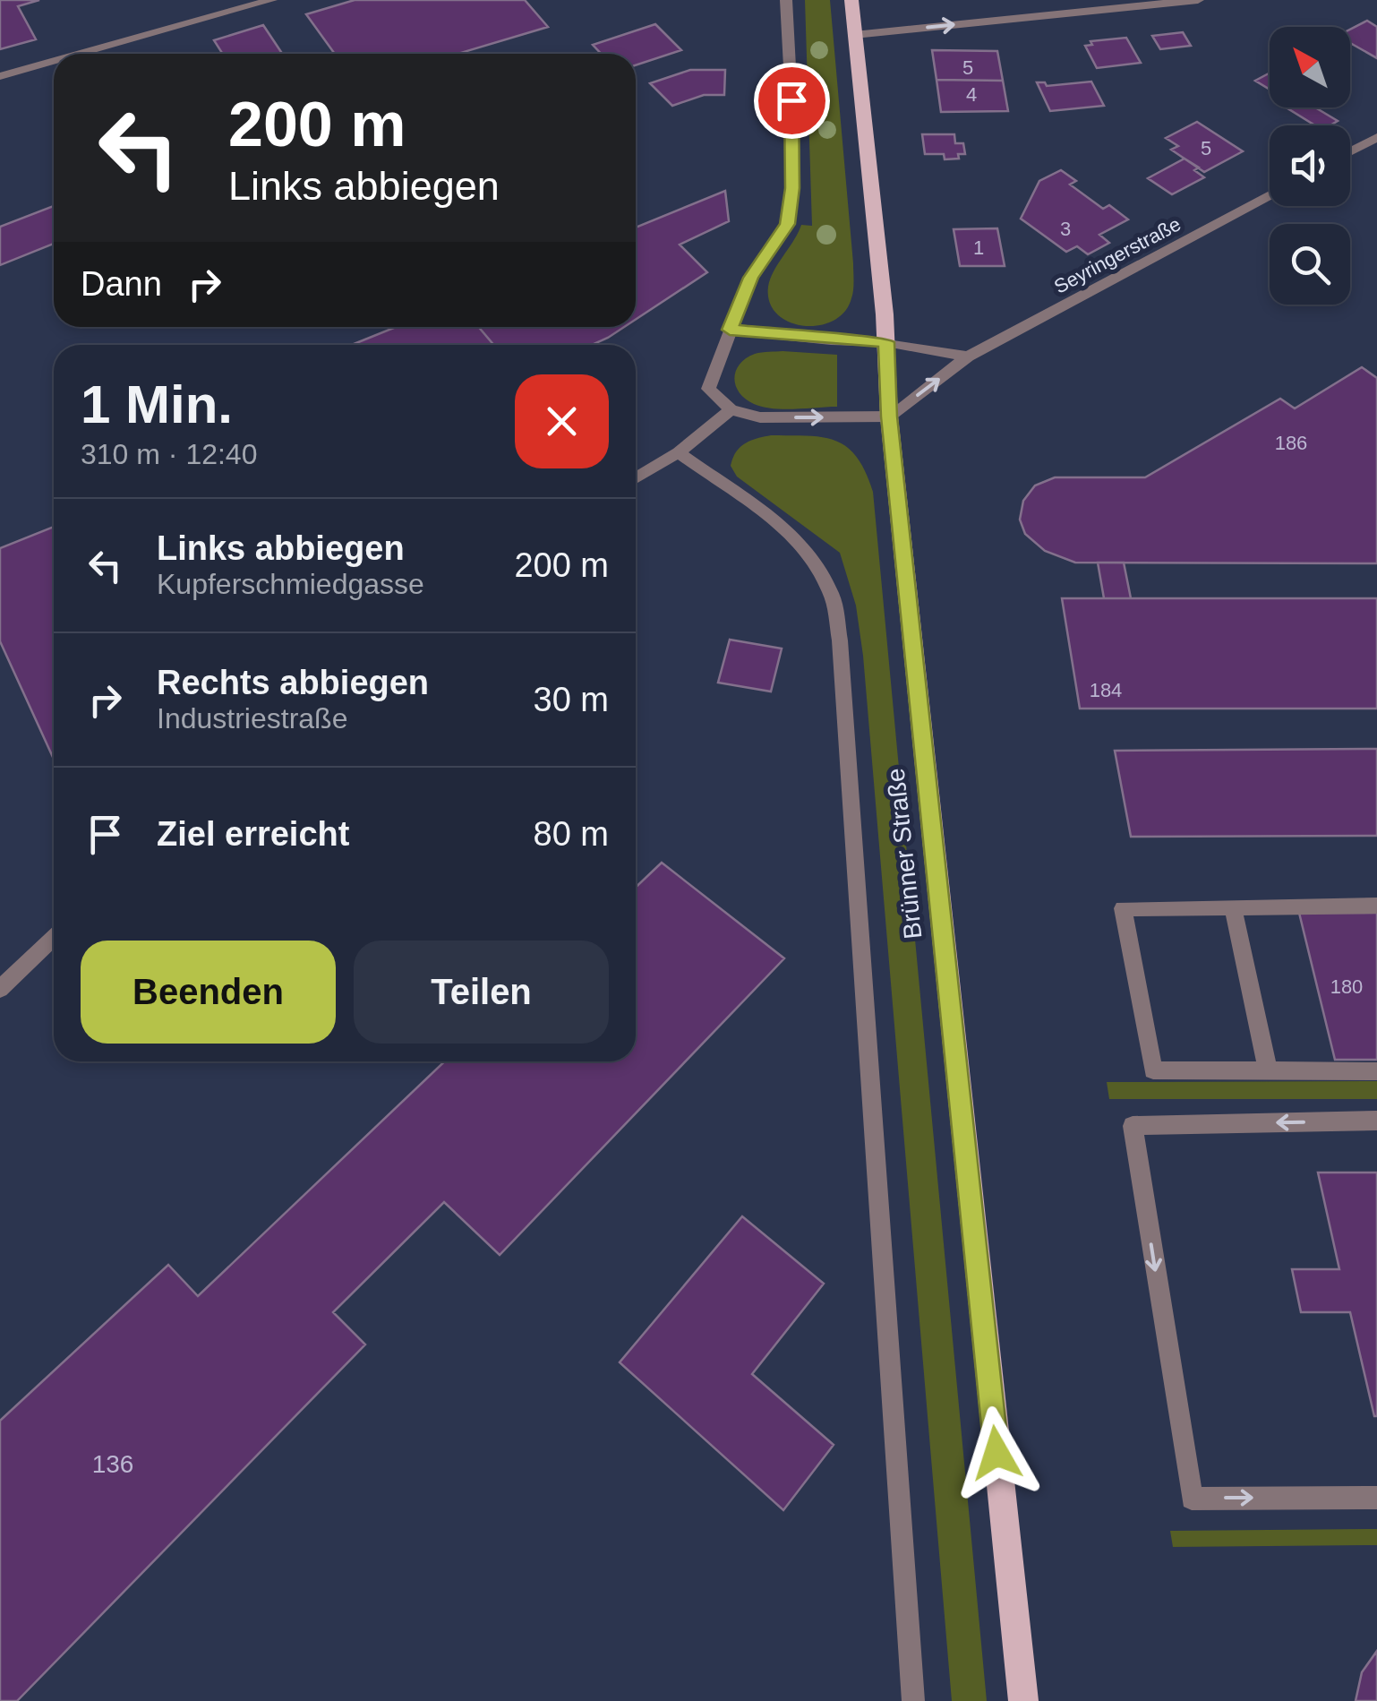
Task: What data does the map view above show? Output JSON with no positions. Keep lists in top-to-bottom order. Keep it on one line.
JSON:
{"streets":{"main road":["Brünner Straße"],"street":["Seyringerstraße"]},"crossings":[["Seyringerstraße","Brünner Straße"]],"house_numbers":["5","4","5","3","1","186","184","180","136"],"north":"top left","page":{"turn":["200 m","Links abbiegen"],"then":"Dann","heading":["1 Min.","310 m · 12:40"],"list":[{"name":"Links abbiegen","note":"Kupferschmiedgasse","value":"200 m"},{"name":"Rechts abbiegen","note":"Industriestraße","value":"30 m"},{"name":"Ziel erreicht","value":"80 m"}],"buttons":["Beenden","Teilen"]}}
